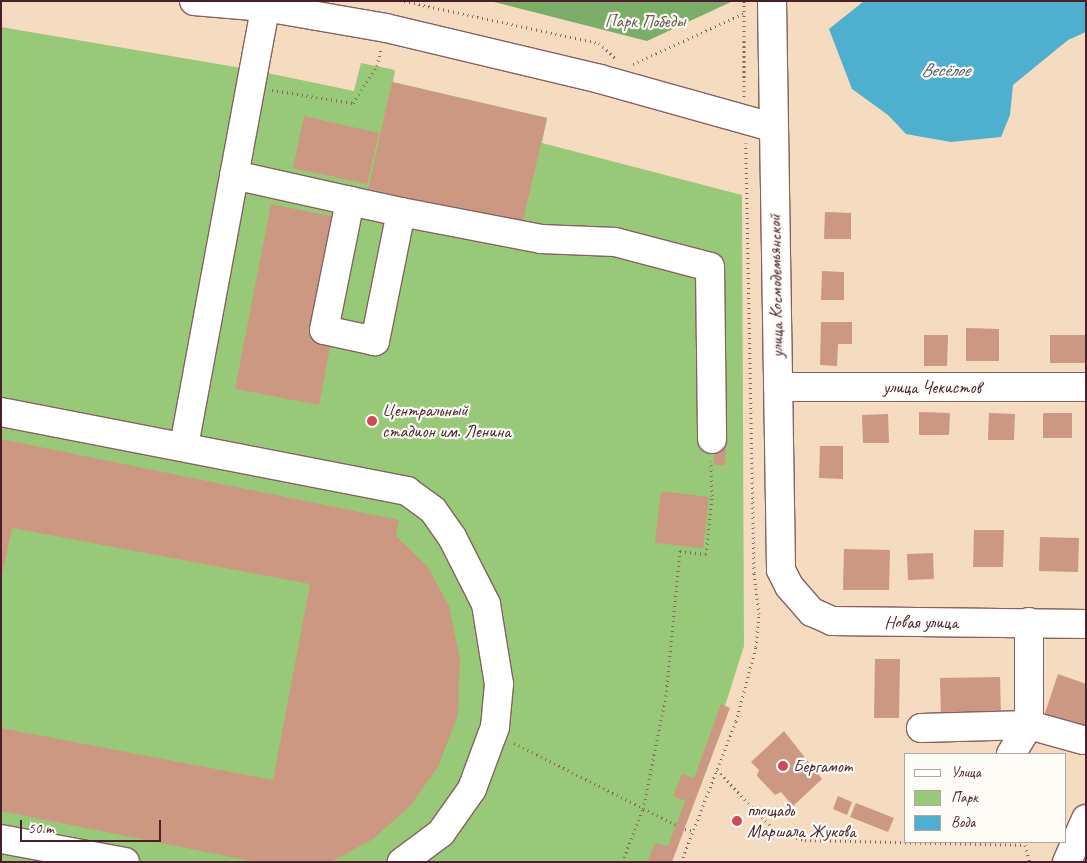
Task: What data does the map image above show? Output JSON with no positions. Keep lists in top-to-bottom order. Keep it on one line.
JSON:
{"streets":{"street":["улица Космодемьянской","улица Чекистов","Новая улица"]},"crossings":[["улица Космодемьянской","улица Чекистов"],["улица Космодемьянской","Новая улица"]],"water":["Весёлое"],"parks":["Парк Победы"],"places":["Центральный стадион им. Ленина","Бергамот","площадь Маршала Жукова"],"legend":["Улица","Парк","Вода"],"scale_bar":"50 m"}
